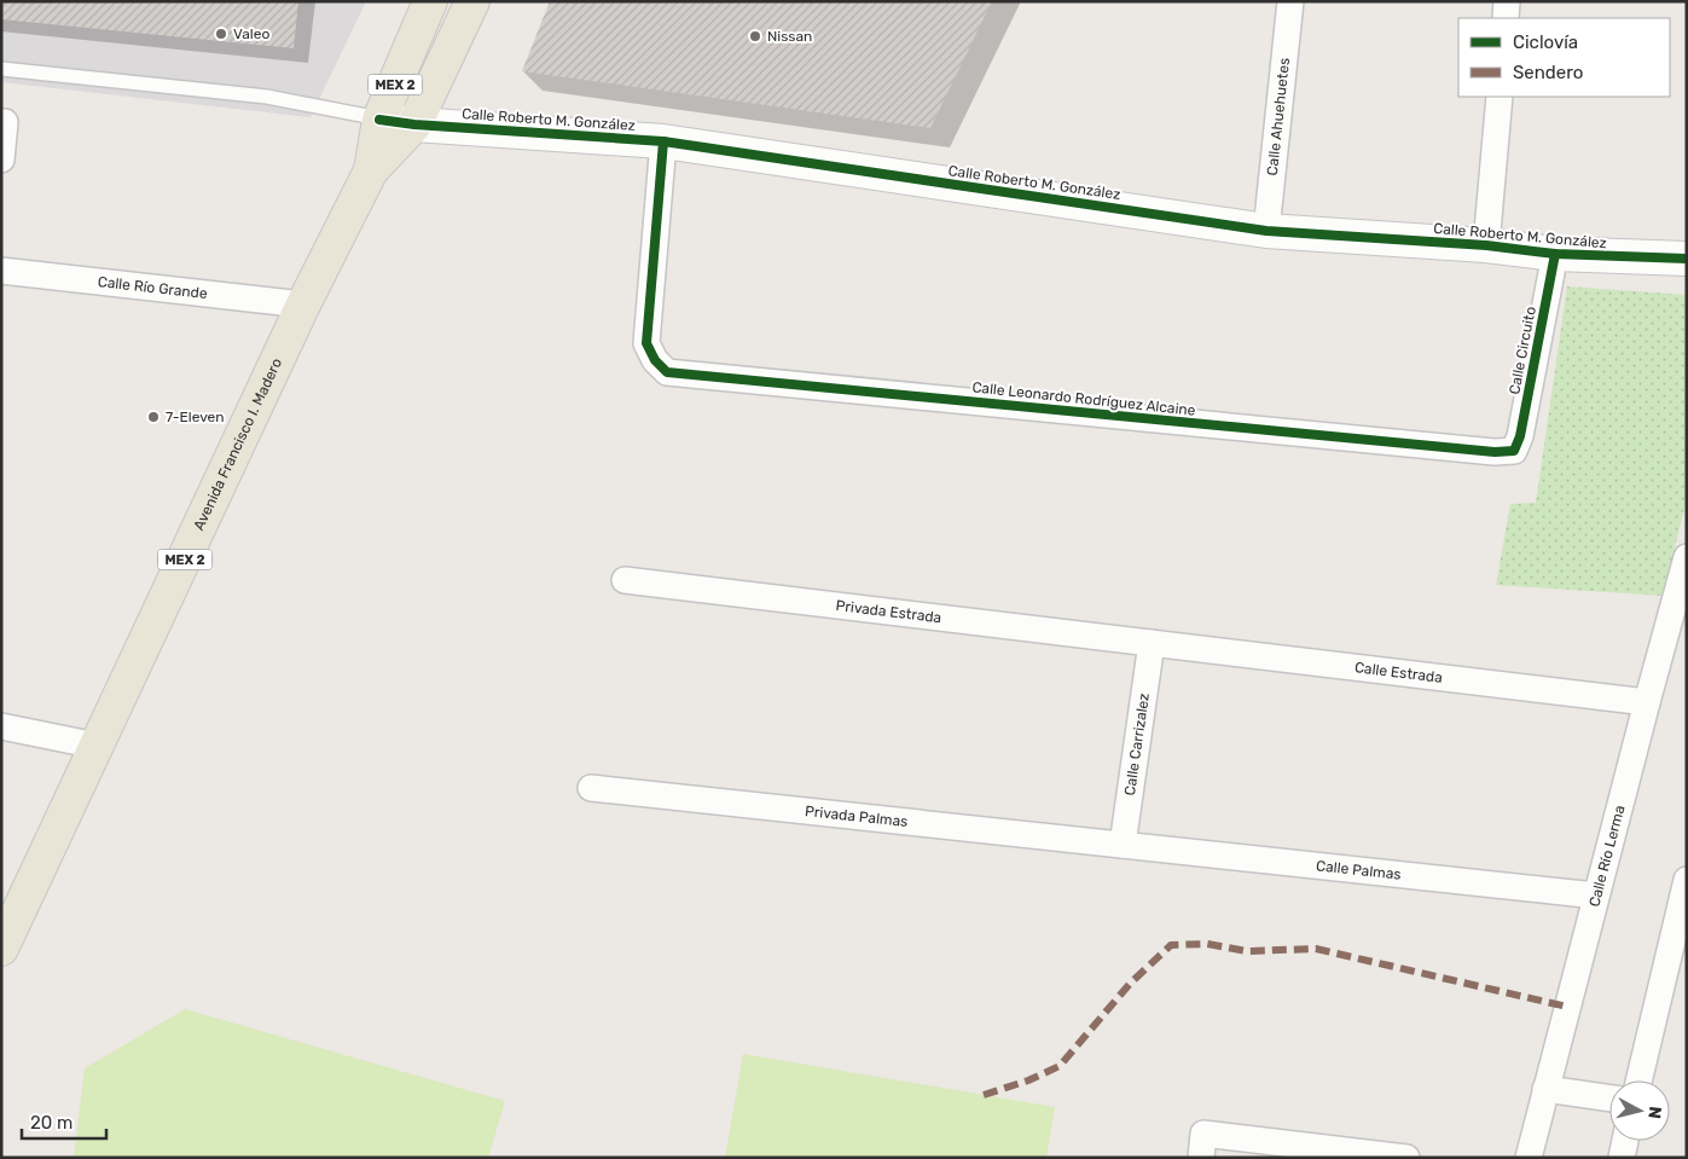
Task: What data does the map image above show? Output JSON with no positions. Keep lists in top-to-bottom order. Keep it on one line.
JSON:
{"streets":{"main road":["MEX 2","Avenida Francisco I. Madero"],"street":["Calle Ahuehuetes","Calle Roberto M. González","Calle Río Grande","Calle Circuito","Calle Leonardo Rodríguez Alcaine","Privada Estrada","Calle Estrada","Calle Carrizalez","Privada Palmas","Calle Río Lerma","Calle Palmas"]},"crossings":[["Calle Ahuehuetes","Calle Roberto M. González"],["Calle Roberto M. González","Calle Circuito"],["Calle Roberto M. González","Calle Leonardo Rodríguez Alcaine"],["Calle Roberto M. González","Avenida Francisco I. Madero"],["Calle Río Grande","Avenida Francisco I. Madero"],["Calle Circuito","Calle Leonardo Rodríguez Alcaine"],["Privada Estrada","Calle Estrada"],["Privada Estrada","Calle Carrizalez"],["Calle Estrada","Calle Carrizalez"],["Calle Estrada","Calle Río Lerma"],["Calle Carrizalez","Privada Palmas"],["Calle Carrizalez","Calle Palmas"],["Privada Palmas","Calle Palmas"],["Calle Río Lerma","Calle Palmas"]],"places":["Valeo","Nissan","7-Eleven"],"legend":["Ciclovía","Sendero"],"scale_bar":"20 m","north":"right"}
